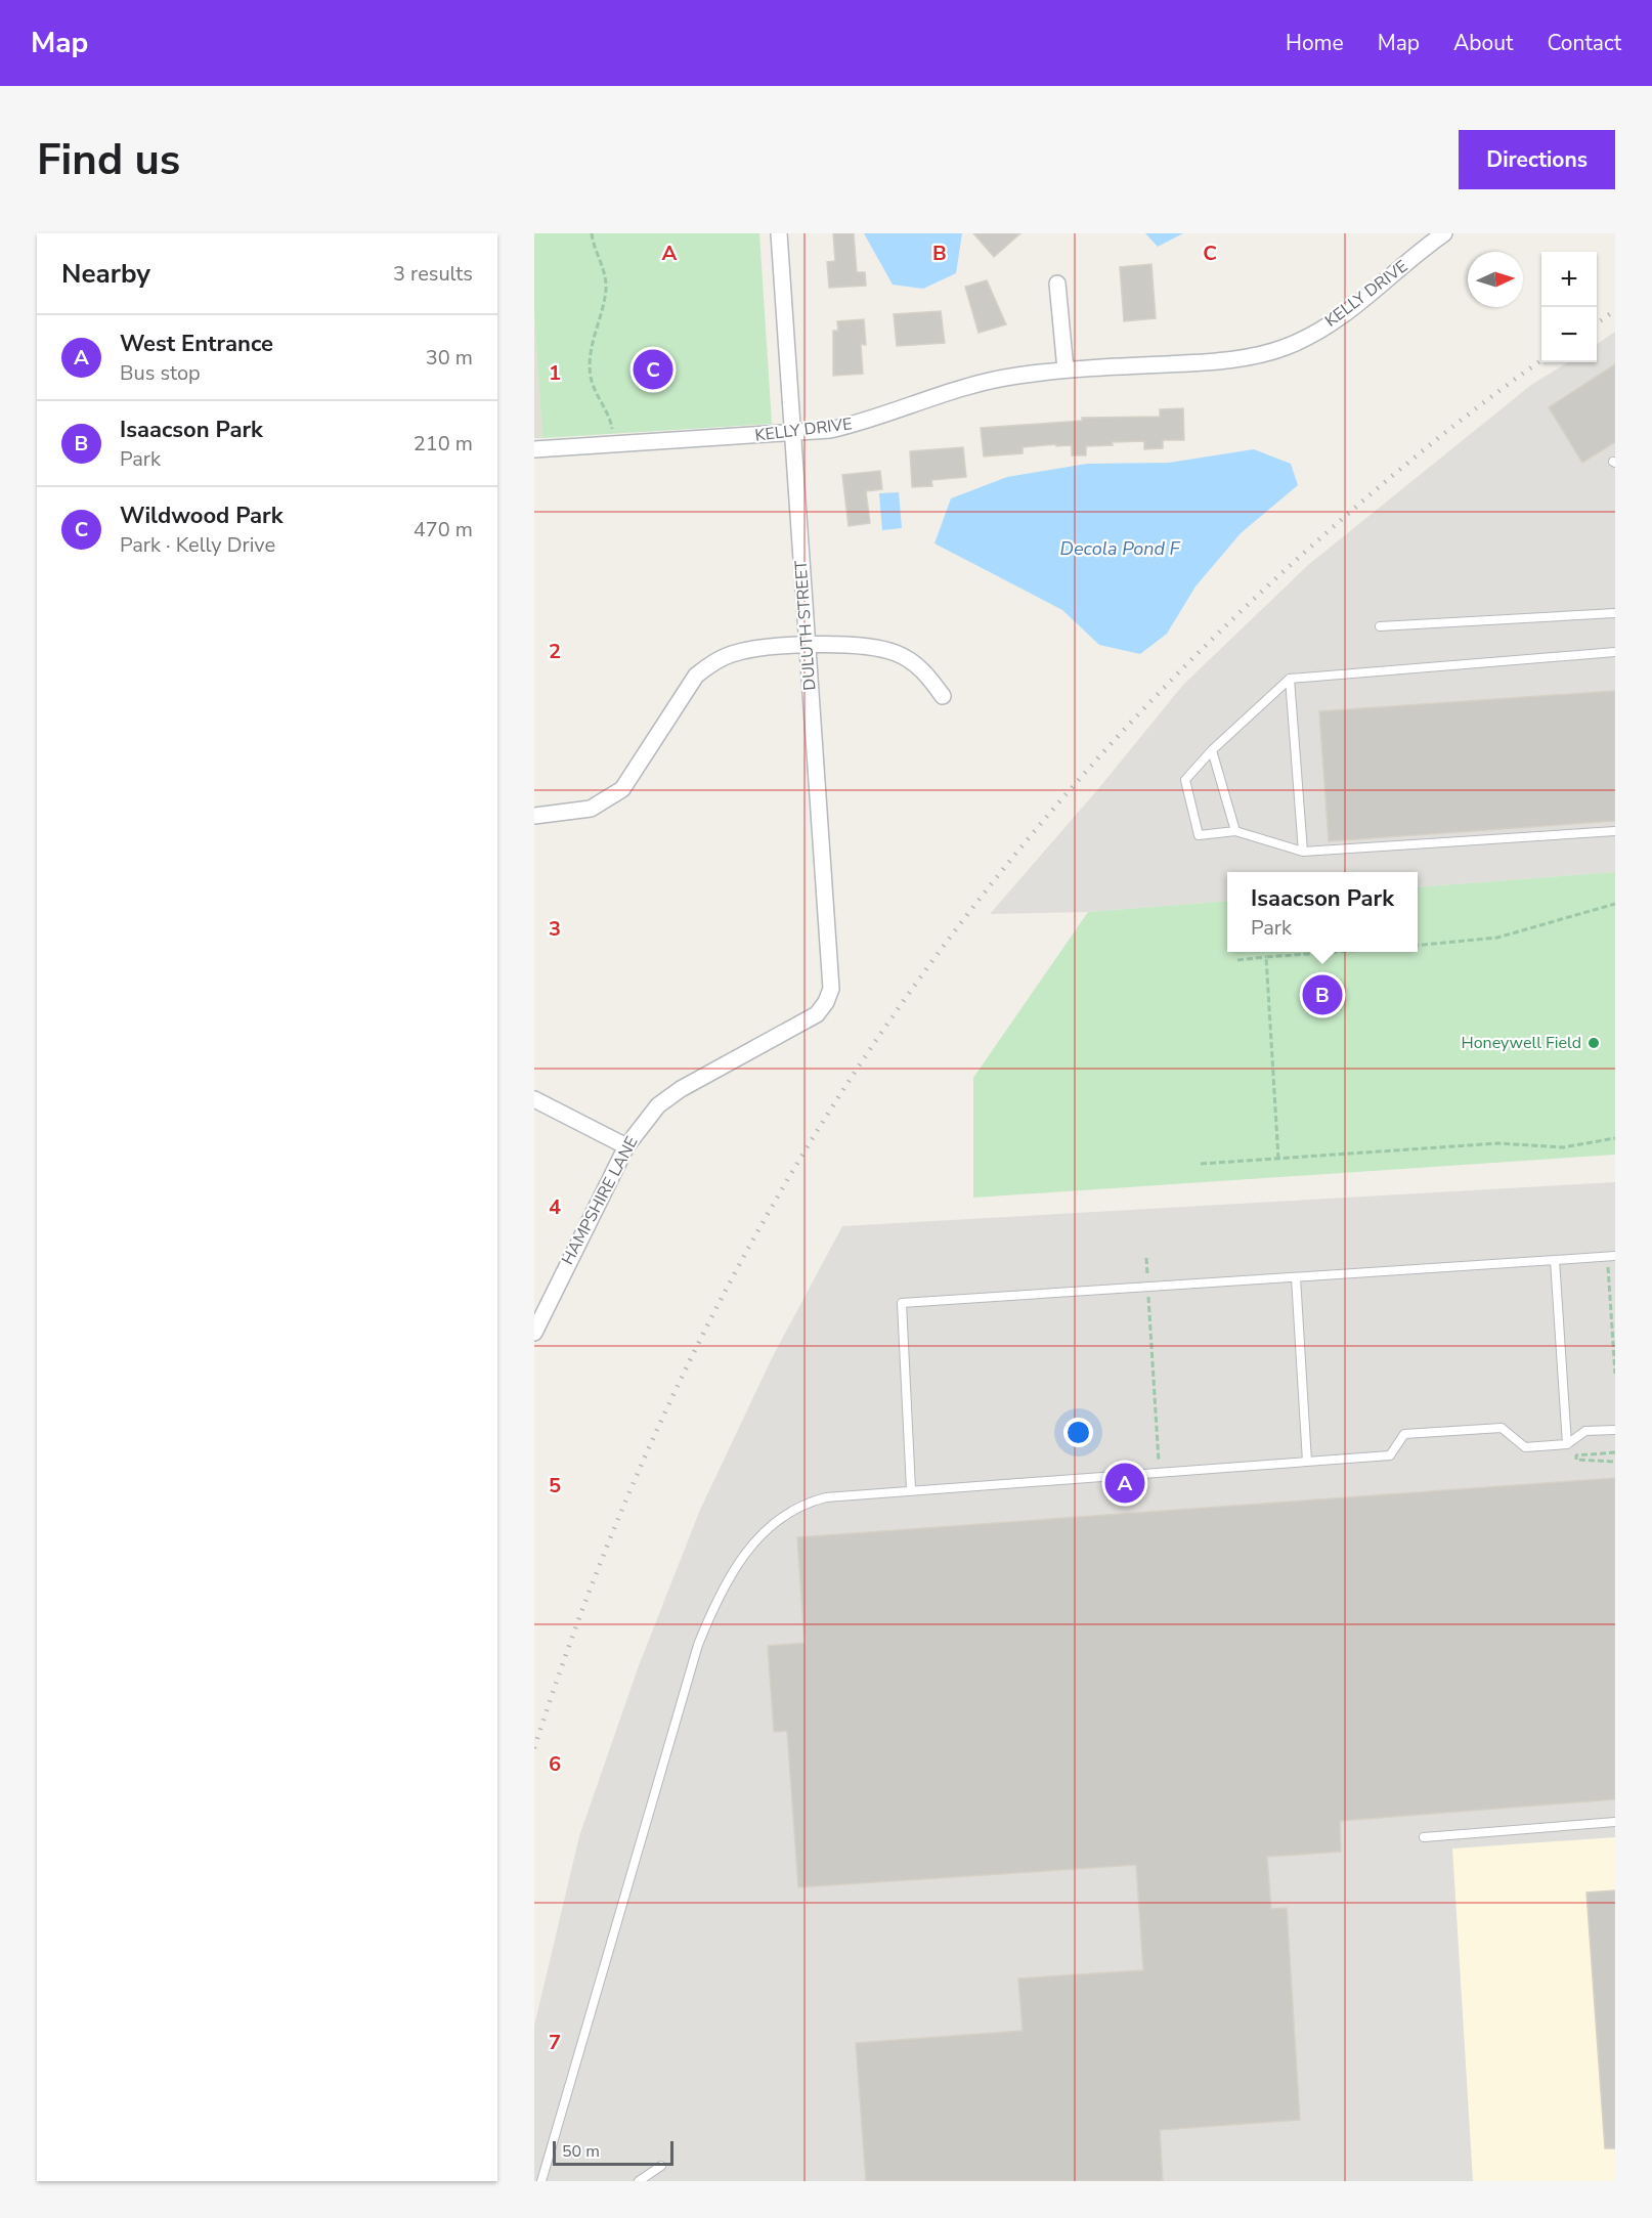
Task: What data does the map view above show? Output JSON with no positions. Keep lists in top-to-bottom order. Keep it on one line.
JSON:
{"streets":{"street":["KELLY DRIVE","DULUTH STREET","HAMPSHIRE LANE"]},"crossings":[["KELLY DRIVE","DULUTH STREET"],["DULUTH STREET","HAMPSHIRE LANE"]],"water":["Decola Pond F"],"places":["Honeywell Field"],"scale_bar":"50 m","north":"right","page":{"header":"Map","nav":["Home","Map","About","Contact"],"buttons":"Directions","title":"Find us","heading":["Nearby","3 results"],"map_buttons":["+","−"],"list":[{"mark":"A","name":"West Entrance","note":"Bus stop","value":"30 m"},{"mark":"B","name":"Isaacson Park","note":"Park","value":"210 m"},{"mark":"C","name":"Wildwood Park","note":"Park · Kelly Drive","value":"470 m"}],"pins":["C","B","A"],"popup":["Isaacson Park","Park"],"scale":"50 m"},"grid":{"columns":["A","B","C"],"rows":["1","2","3","4","5","6","7"]}}
